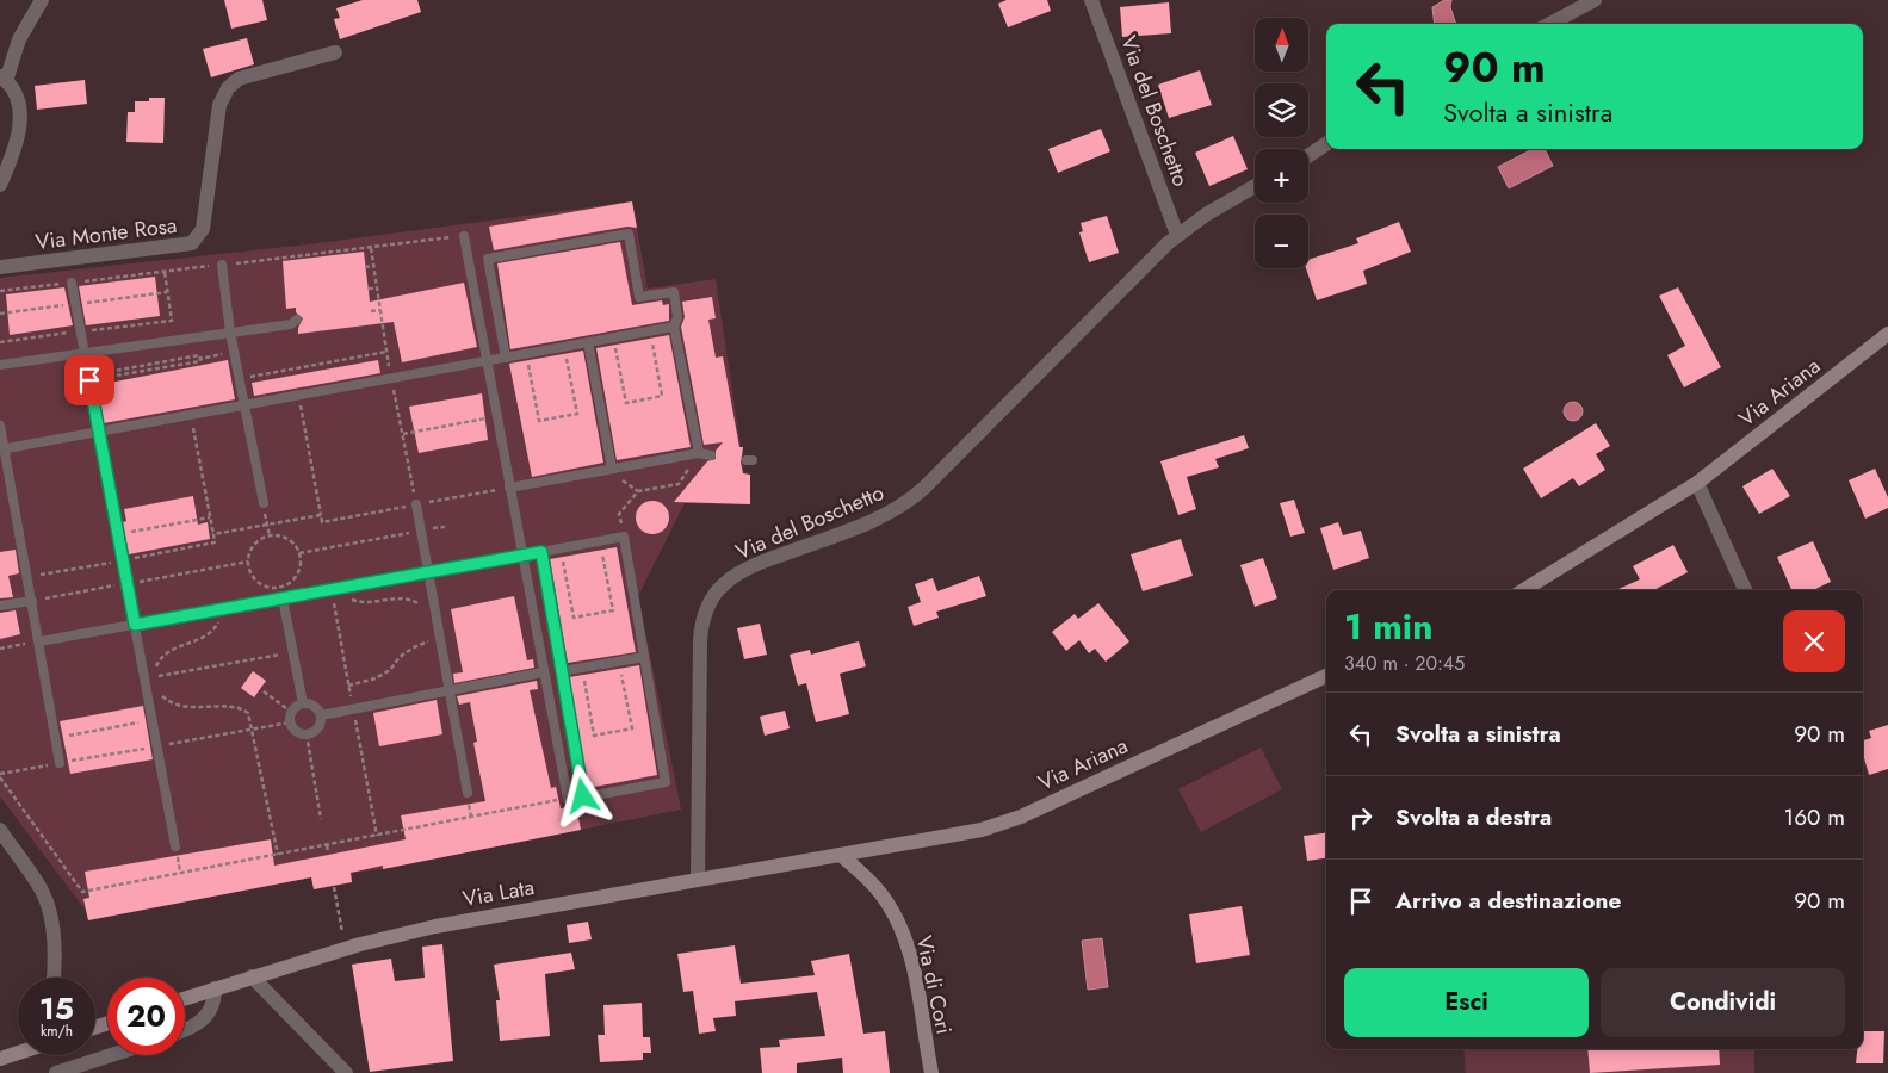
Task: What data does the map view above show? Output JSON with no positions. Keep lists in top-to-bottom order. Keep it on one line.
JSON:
{"streets":{"main road":["Via Ariana","Via Lata","Via di Cori"],"street":["Via del Boschetto","Via Monte Rosa"]},"crossings":[["Via del Boschetto","Via Lata"],["Via Ariana","Via Lata"],["Via Ariana","Via di Cori"],["Via Lata","Via di Cori"]],"north":"top","page":{"map_buttons":["+","−"],"turn":["90 m","Svolta a sinistra"],"heading":["1 min","340 m · 20:45"],"list":[{"name":"Svolta a sinistra","value":"90 m"},{"name":"Svolta a destra","value":"160 m"},{"name":"Arrivo a destinazione","value":"90 m"}],"buttons":["Esci","Condividi"],"speed":"15 km/h","limit":"20"}}
